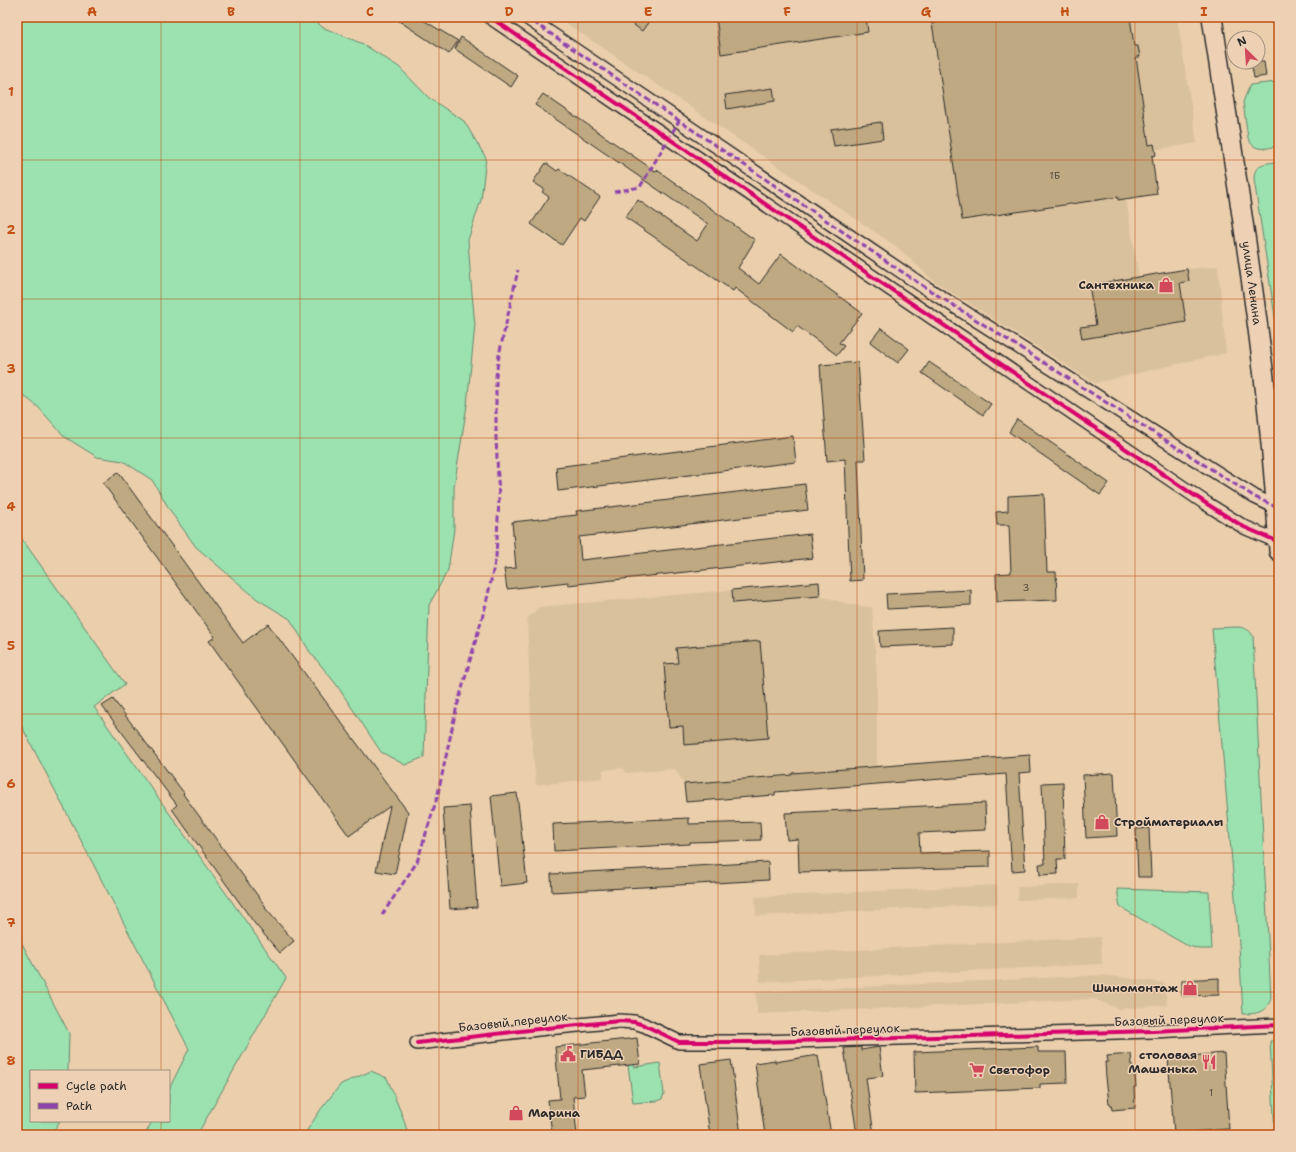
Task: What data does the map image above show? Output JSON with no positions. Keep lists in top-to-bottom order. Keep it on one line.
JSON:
{"streets":{"main road":["улица Ленина"],"street":["Базовый переулок"]},"places":{"shop":["Сантехника","Стройматериалы","Шиномонтаж","Марина"],"public building":["ГИБДД"],"restaurant":["cтоловая Машенька"],"supermarket":["Светофор"]},"house_numbers":["1Б","3","1"],"legend":["Cycle path","Path"],"north":"top left","grid":{"columns":["A","B","C","D","E","F","G","H","I"],"rows":["1","2","3","4","5","6","7","8"]}}
